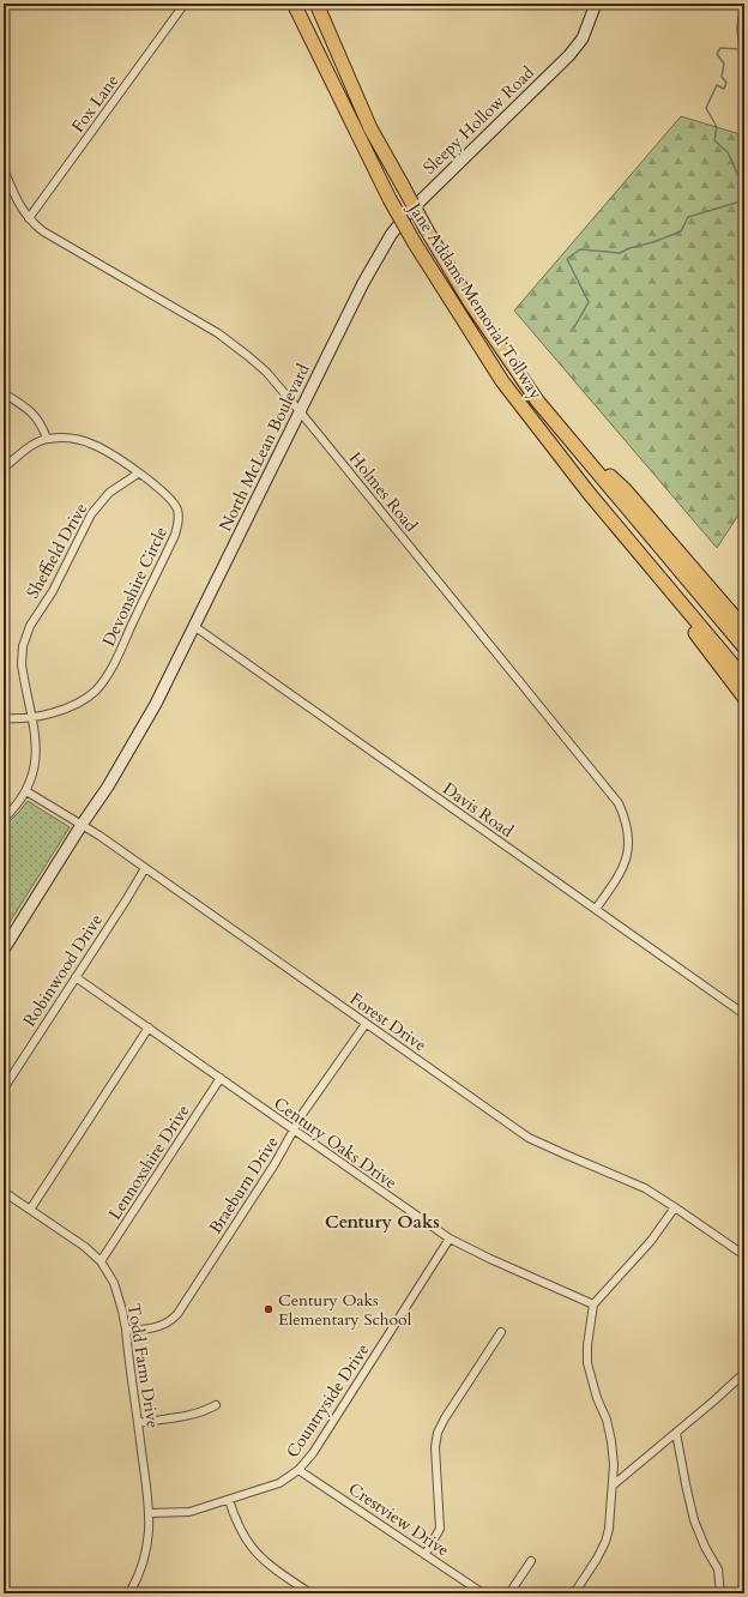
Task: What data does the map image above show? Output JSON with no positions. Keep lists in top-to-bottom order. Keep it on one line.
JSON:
{"streets":{"highway":["Jane Addams Memorial Tollway"],"main road":["Sleepy Hollow Road","North McLean Boulevard"],"street":["Fox Lane","Holmes Road","Sheffield Drive","Devonshire Circle","Davis Road","Robinwood Drive","Forest Drive","Century Oaks Drive","Lennoxshire Drive","Braeburn Drive","Todd Farm Drive","Countryside Drive","Crestview Drive"]},"crossings":[["Fox Lane","Holmes Road"],["Sleepy Hollow Road","North McLean Boulevard"],["North McLean Boulevard","Holmes Road"],["North McLean Boulevard","Davis Road"],["Holmes Road","Davis Road"],["Sheffield Drive","Devonshire Circle"],["Sheffield Drive","Forest Drive"],["Robinwood Drive","Forest Drive"],["Robinwood Drive","Century Oaks Drive"],["Forest Drive","Braeburn Drive"],["Century Oaks Drive","Lennoxshire Drive"],["Century Oaks Drive","Braeburn Drive"],["Century Oaks Drive","Countryside Drive"],["Lennoxshire Drive","Todd Farm Drive"],["Braeburn Drive","Todd Farm Drive"],["Todd Farm Drive","Countryside Drive"],["Countryside Drive","Crestview Drive"]],"districts":["Century Oaks"],"places":["Century Oaks Elementary School"]}
